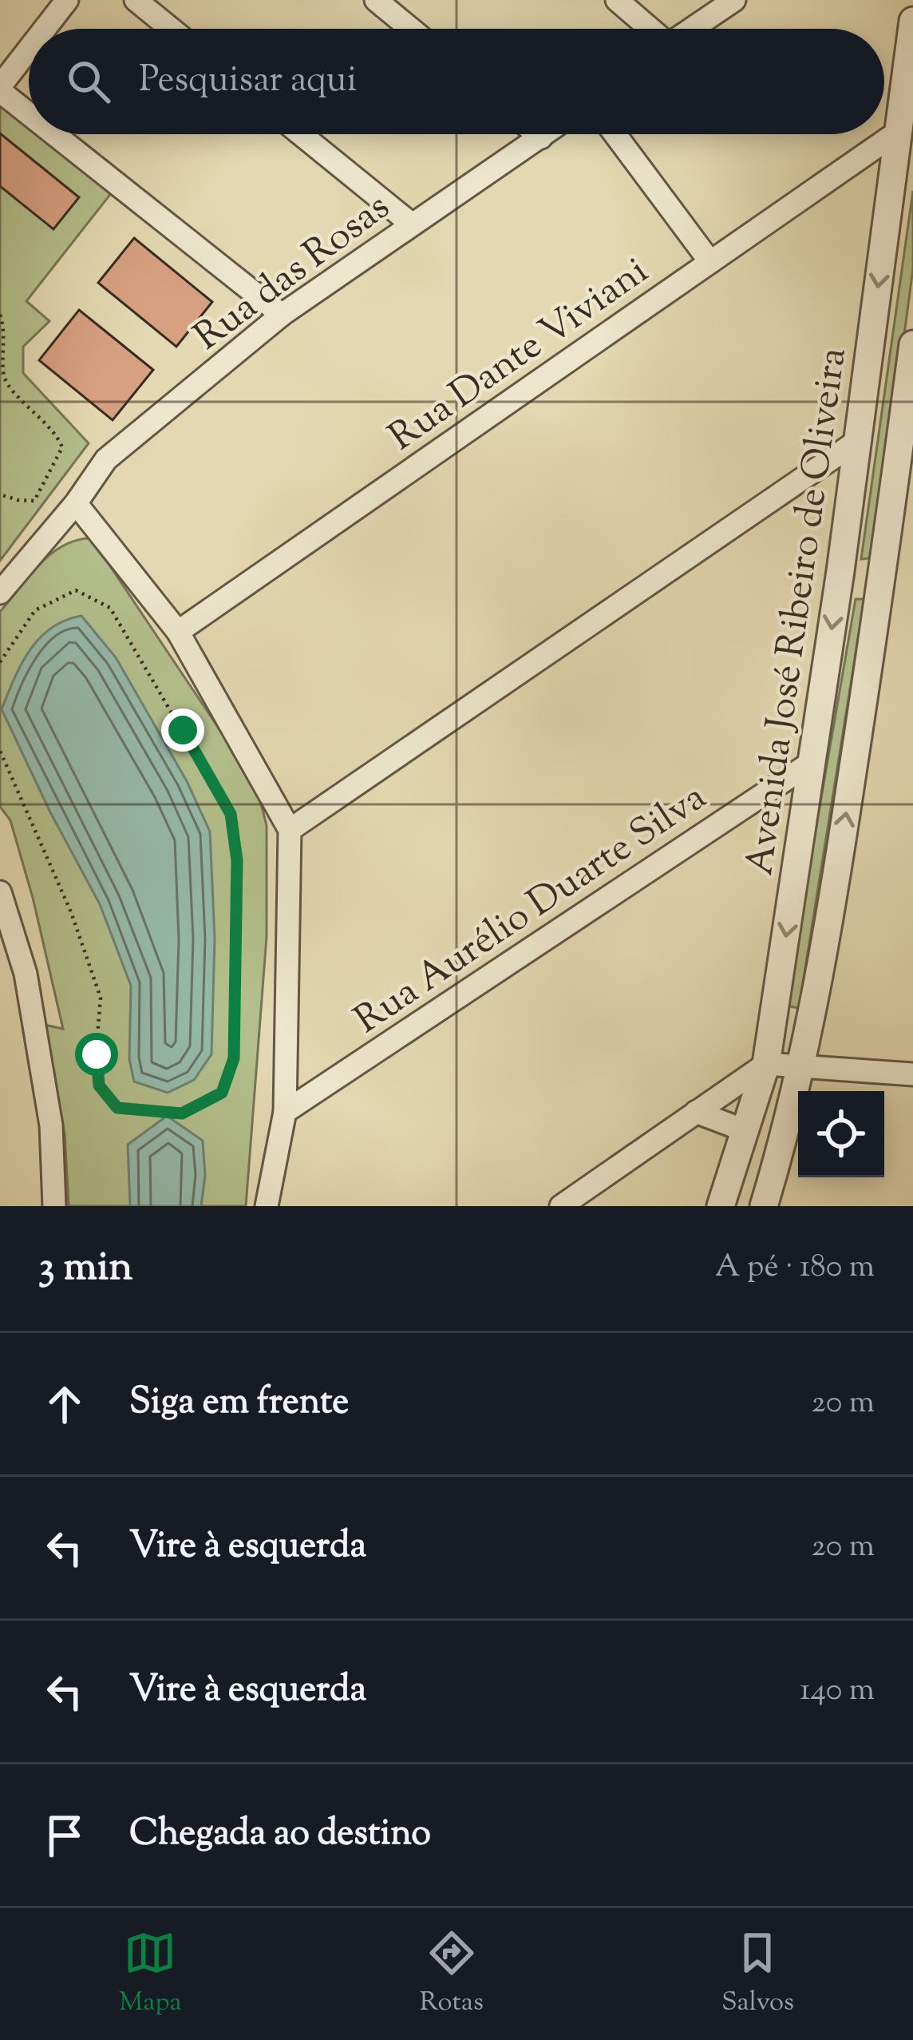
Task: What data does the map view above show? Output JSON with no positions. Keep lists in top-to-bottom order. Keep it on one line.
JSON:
{"streets":{"street":["Rua das Rosas","Rua Dante Viviani","Avenida José Ribeiro de Oliveira","Rua Aurélio Duarte Silva"]},"crossings":[["Rua Dante Viviani","Avenida José Ribeiro de Oliveira"],["Avenida José Ribeiro de Oliveira","Rua Aurélio Duarte Silva"]],"page":{"search":"Pesquisar aqui","heading":["3 min","A pé · 180 m"],"list":[["Siga em frente","20 m"],["Vire à esquerda","20 m"],["Vire à esquerda","140 m"],"Chegada ao destino"],"nav":["Mapa","Rotas","Salvos"]}}
